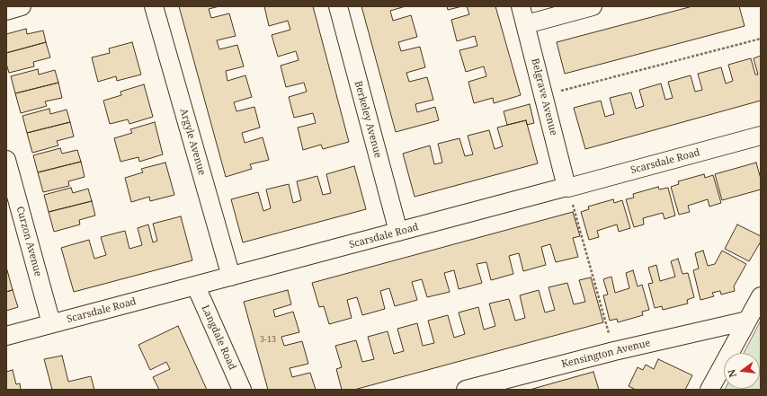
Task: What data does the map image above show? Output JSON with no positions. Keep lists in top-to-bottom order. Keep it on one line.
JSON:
{"streets":{"street":["Belgrave Avenue","Berkeley Avenue","Argyle Avenue","Scarsdale Road","Curzon Avenue","Langdale Road","Kensington Avenue"]},"crossings":[["Belgrave Avenue","Scarsdale Road"],["Berkeley Avenue","Scarsdale Road"],["Argyle Avenue","Scarsdale Road"],["Scarsdale Road","Curzon Avenue"],["Scarsdale Road","Langdale Road"]],"house_numbers":["3-13"],"north":"left"}
